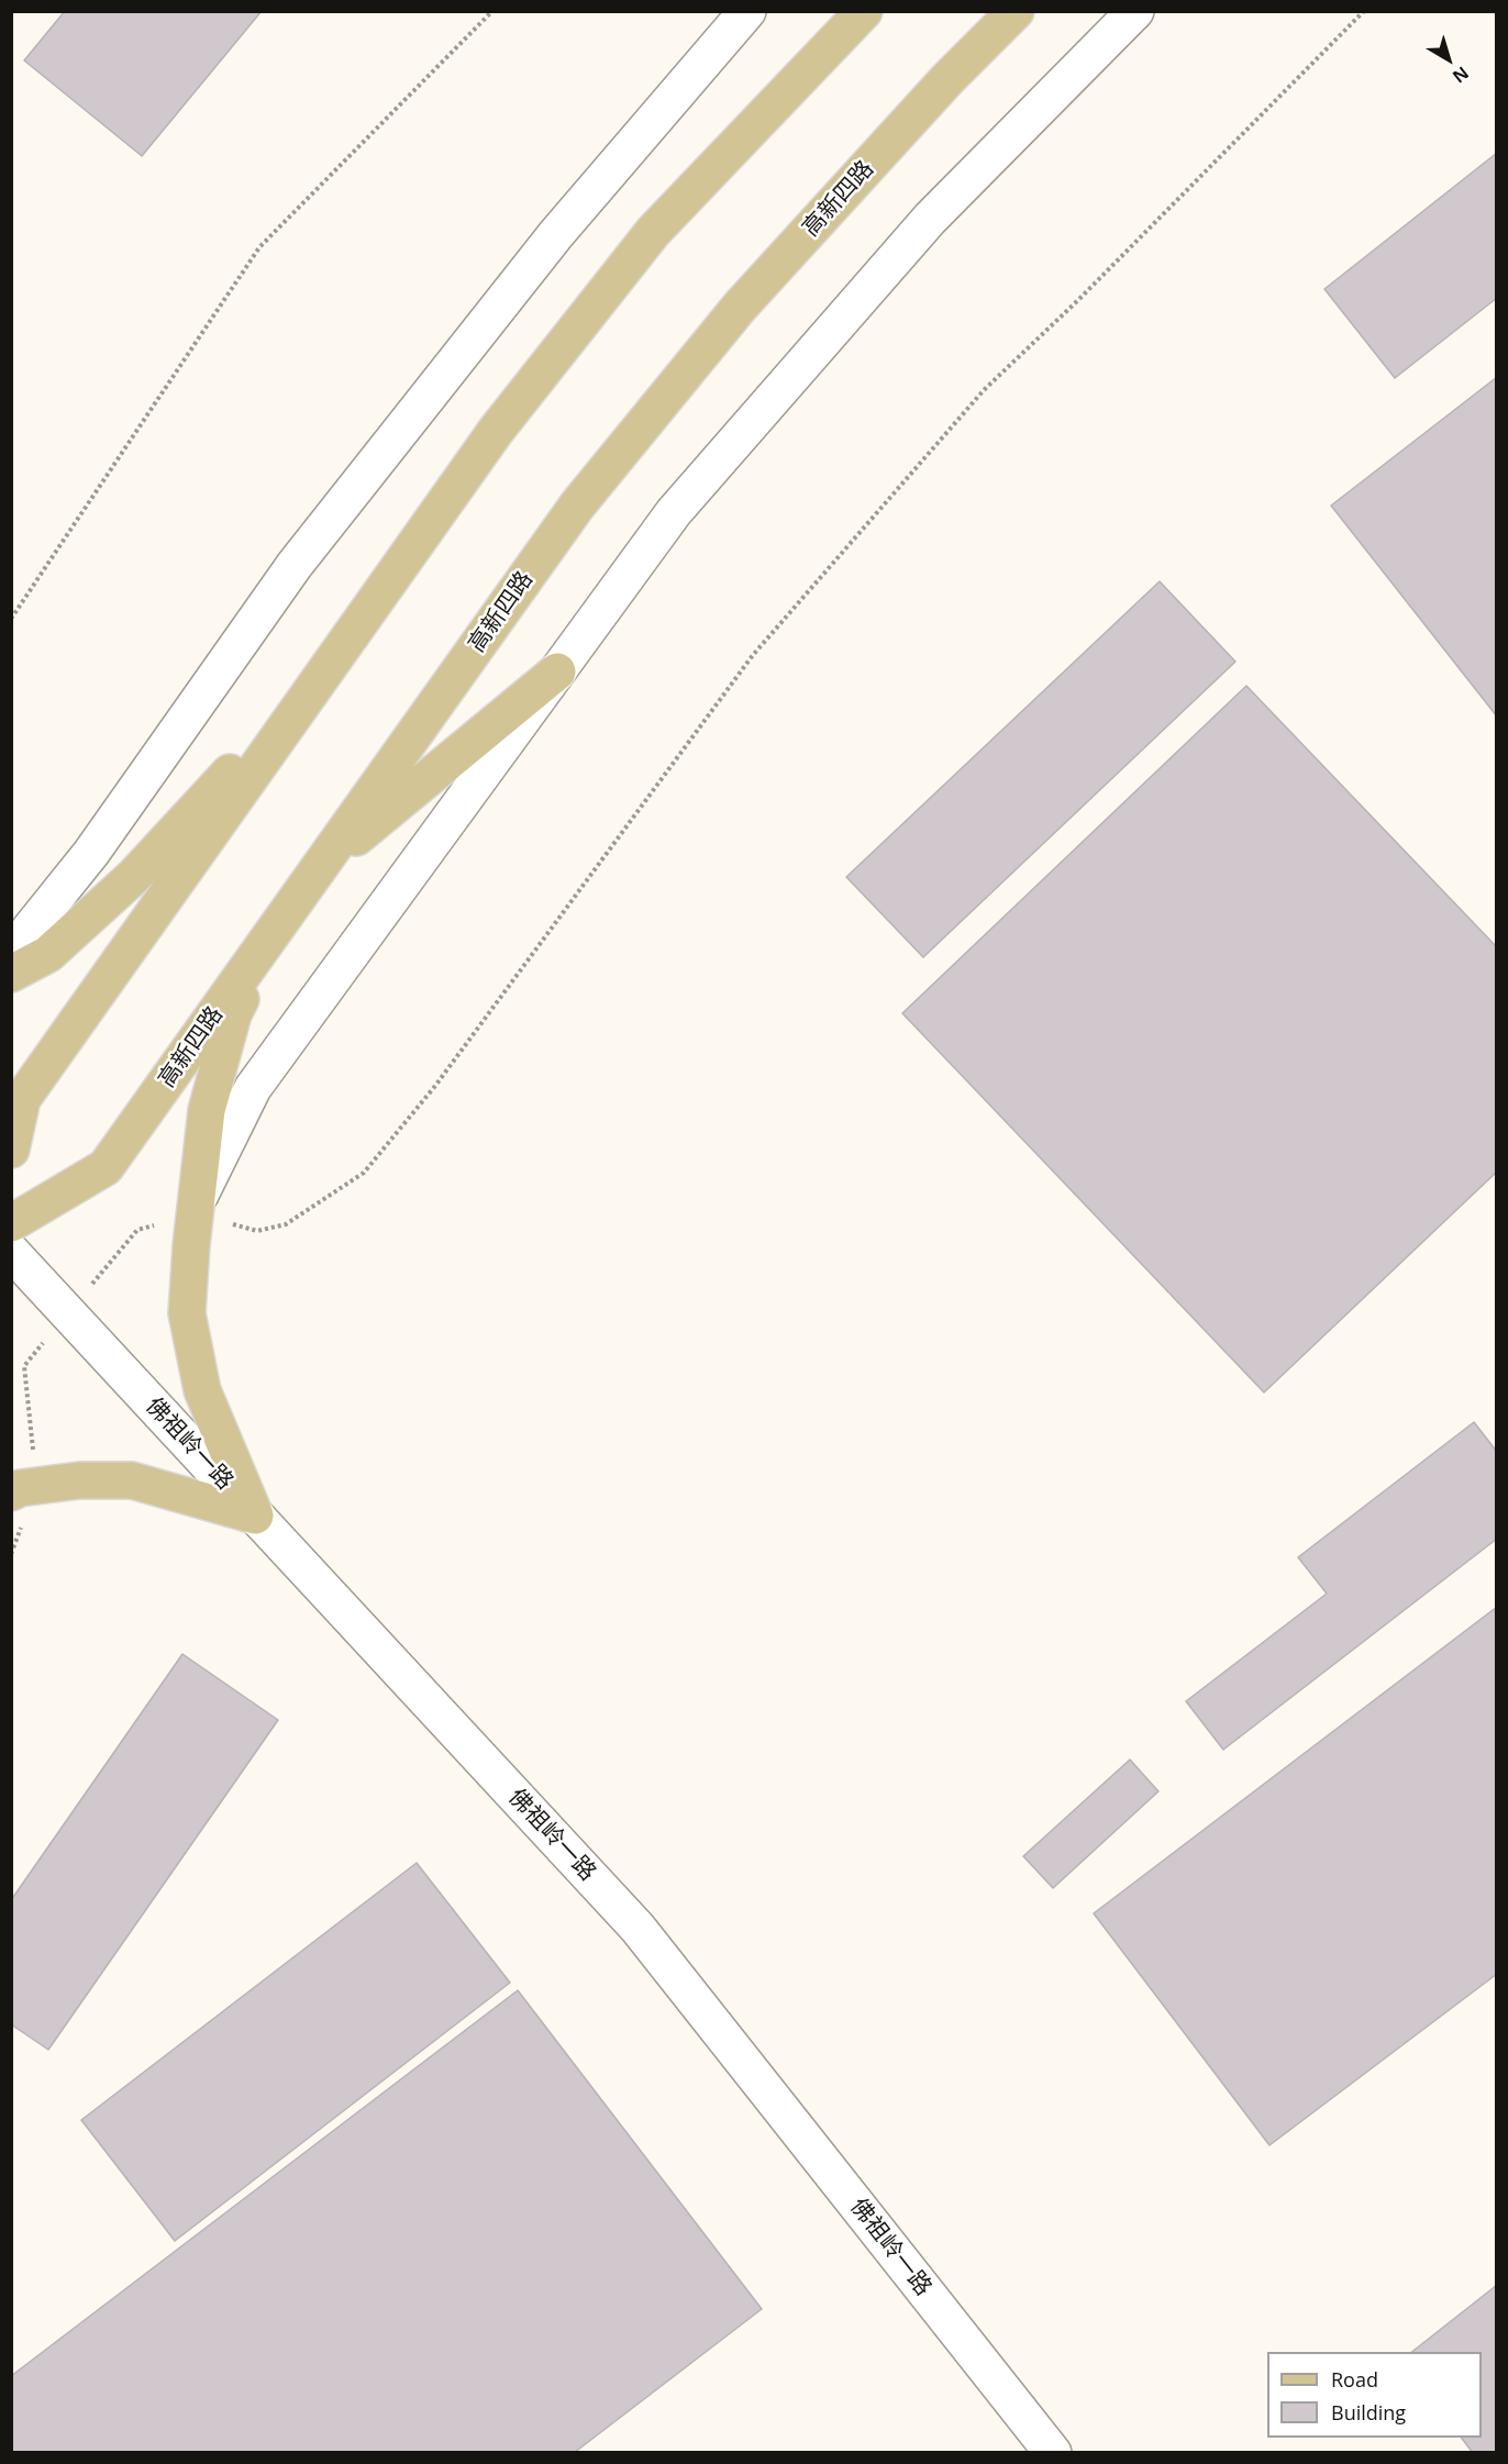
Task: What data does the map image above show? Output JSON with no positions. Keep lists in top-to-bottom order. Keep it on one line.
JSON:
{"streets":{"main road":["高新四路"],"street":["佛祖岭一路"]},"legend":["Road","Building"],"north":"bottom right"}
